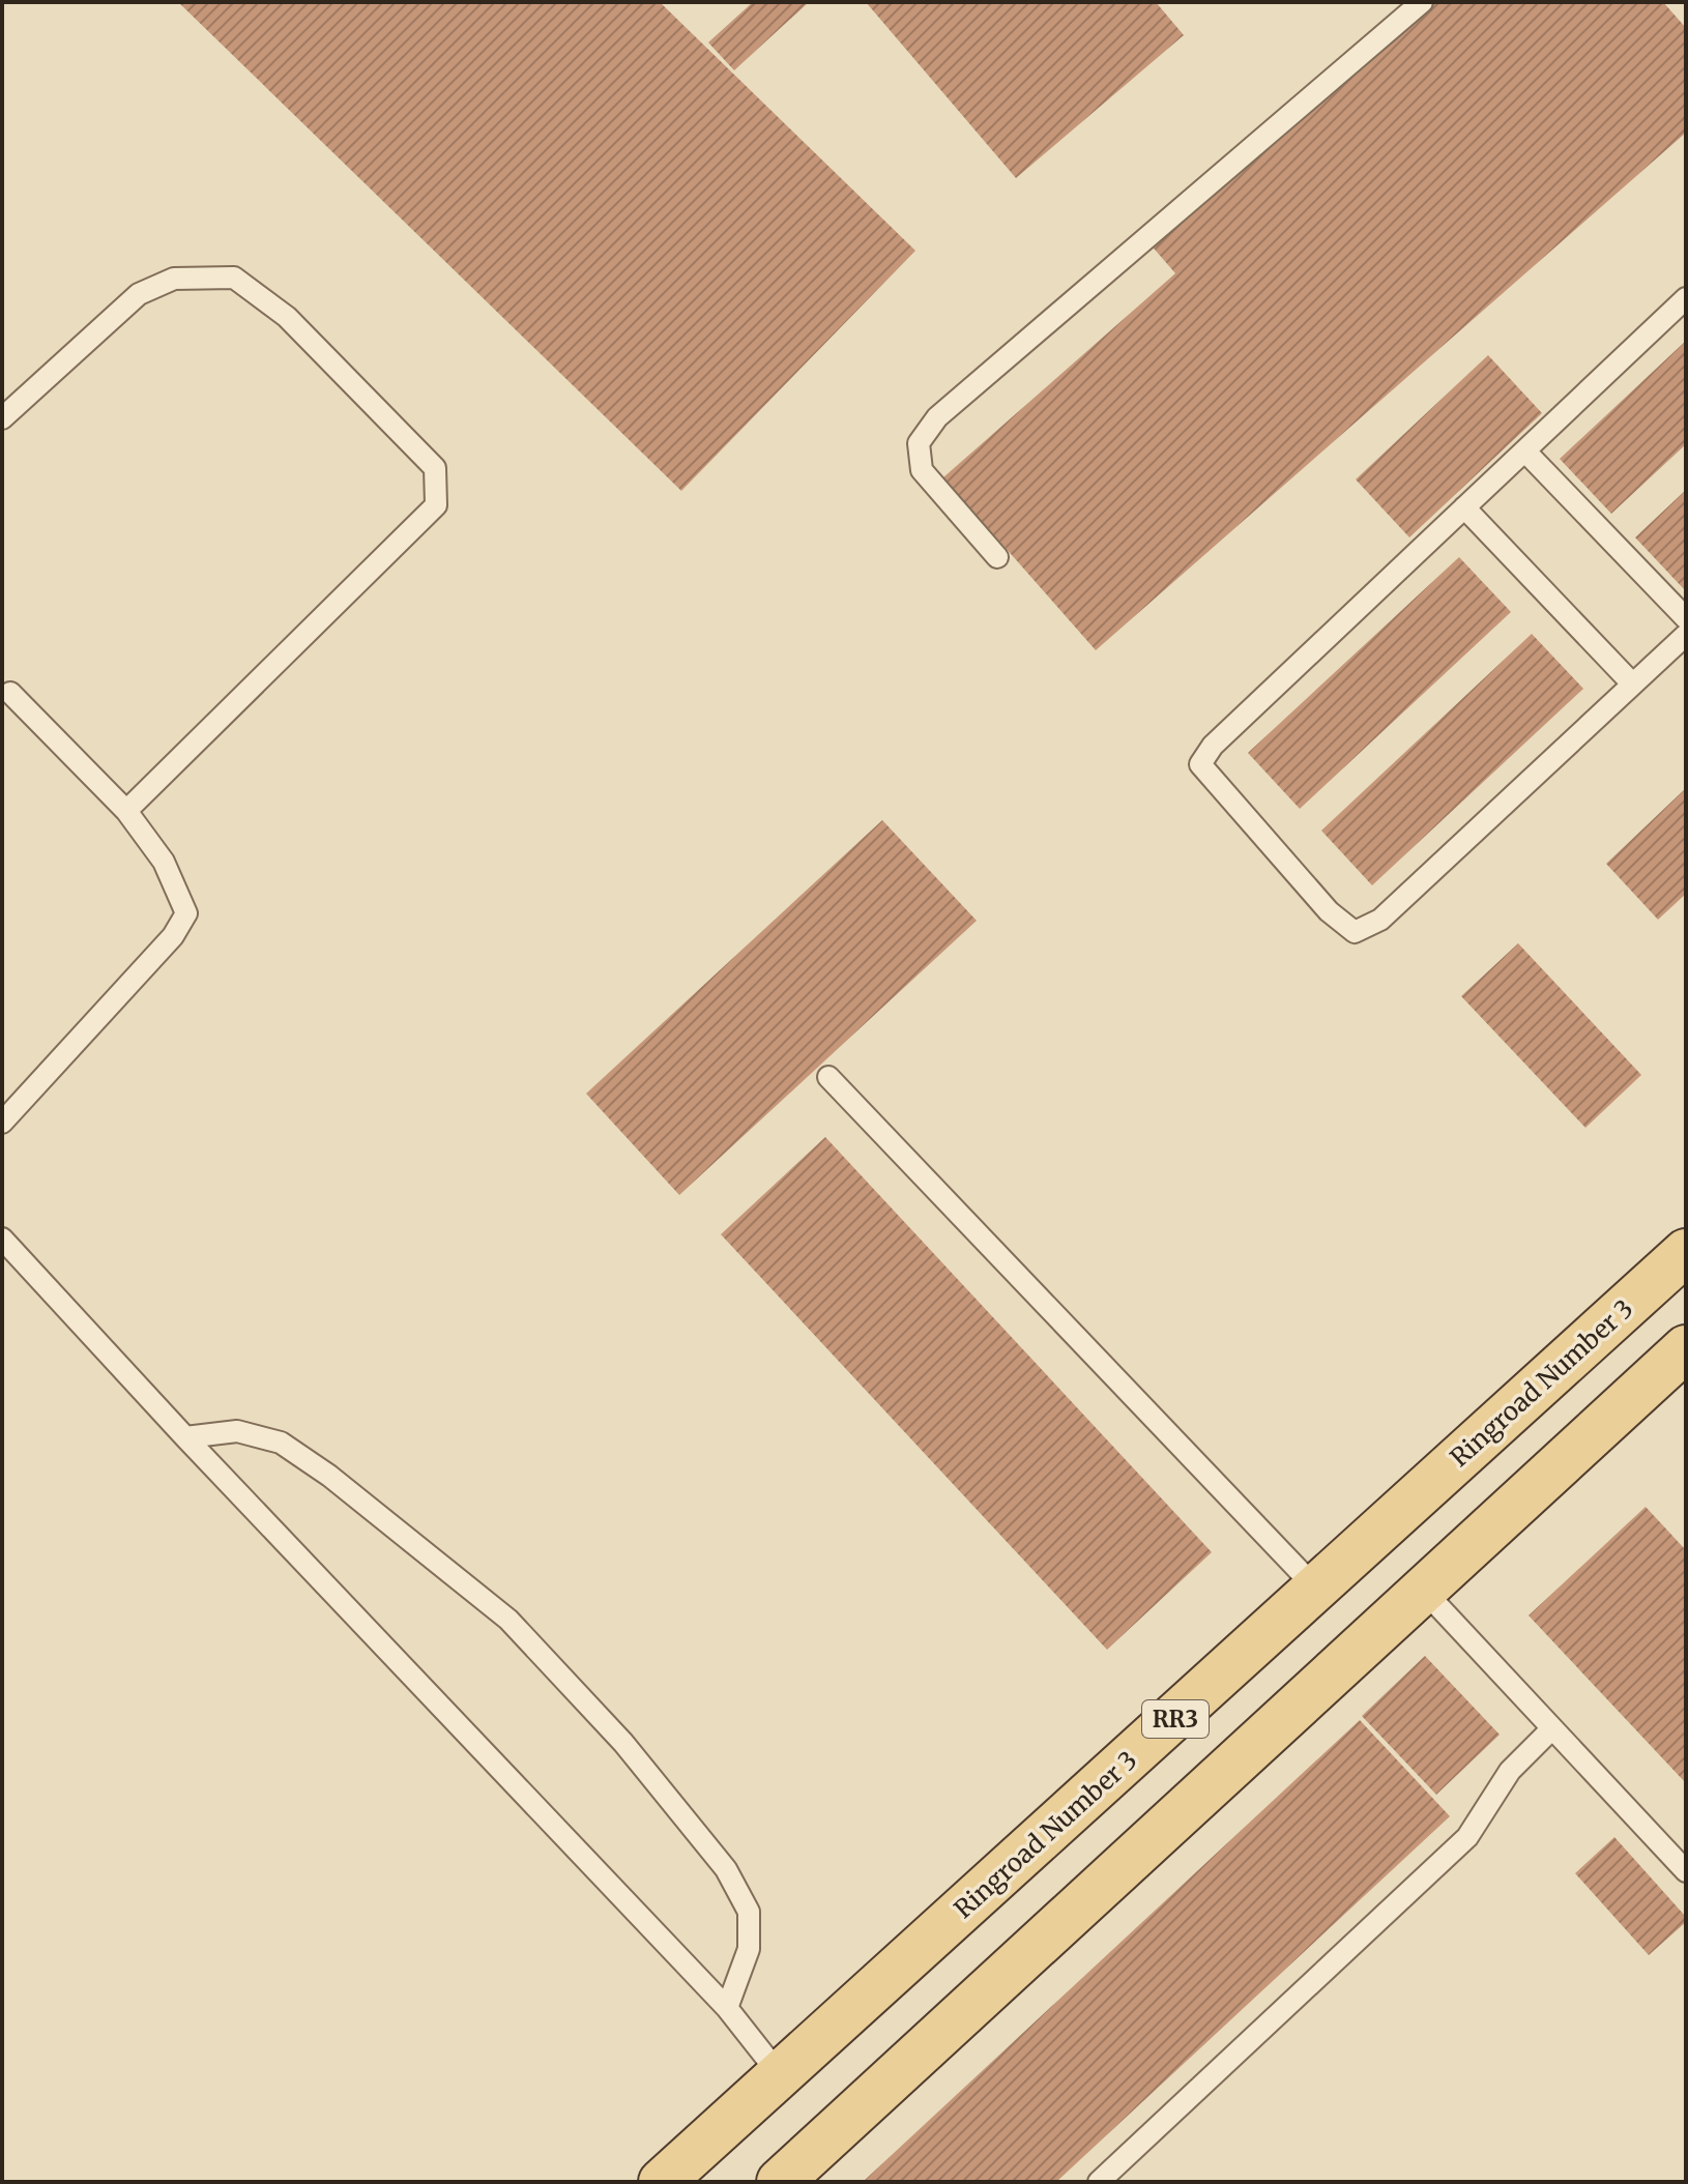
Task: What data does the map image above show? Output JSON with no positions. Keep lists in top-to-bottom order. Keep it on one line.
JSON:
{"streets":{"main road":["Ringroad Number 3","RR3"]}}
